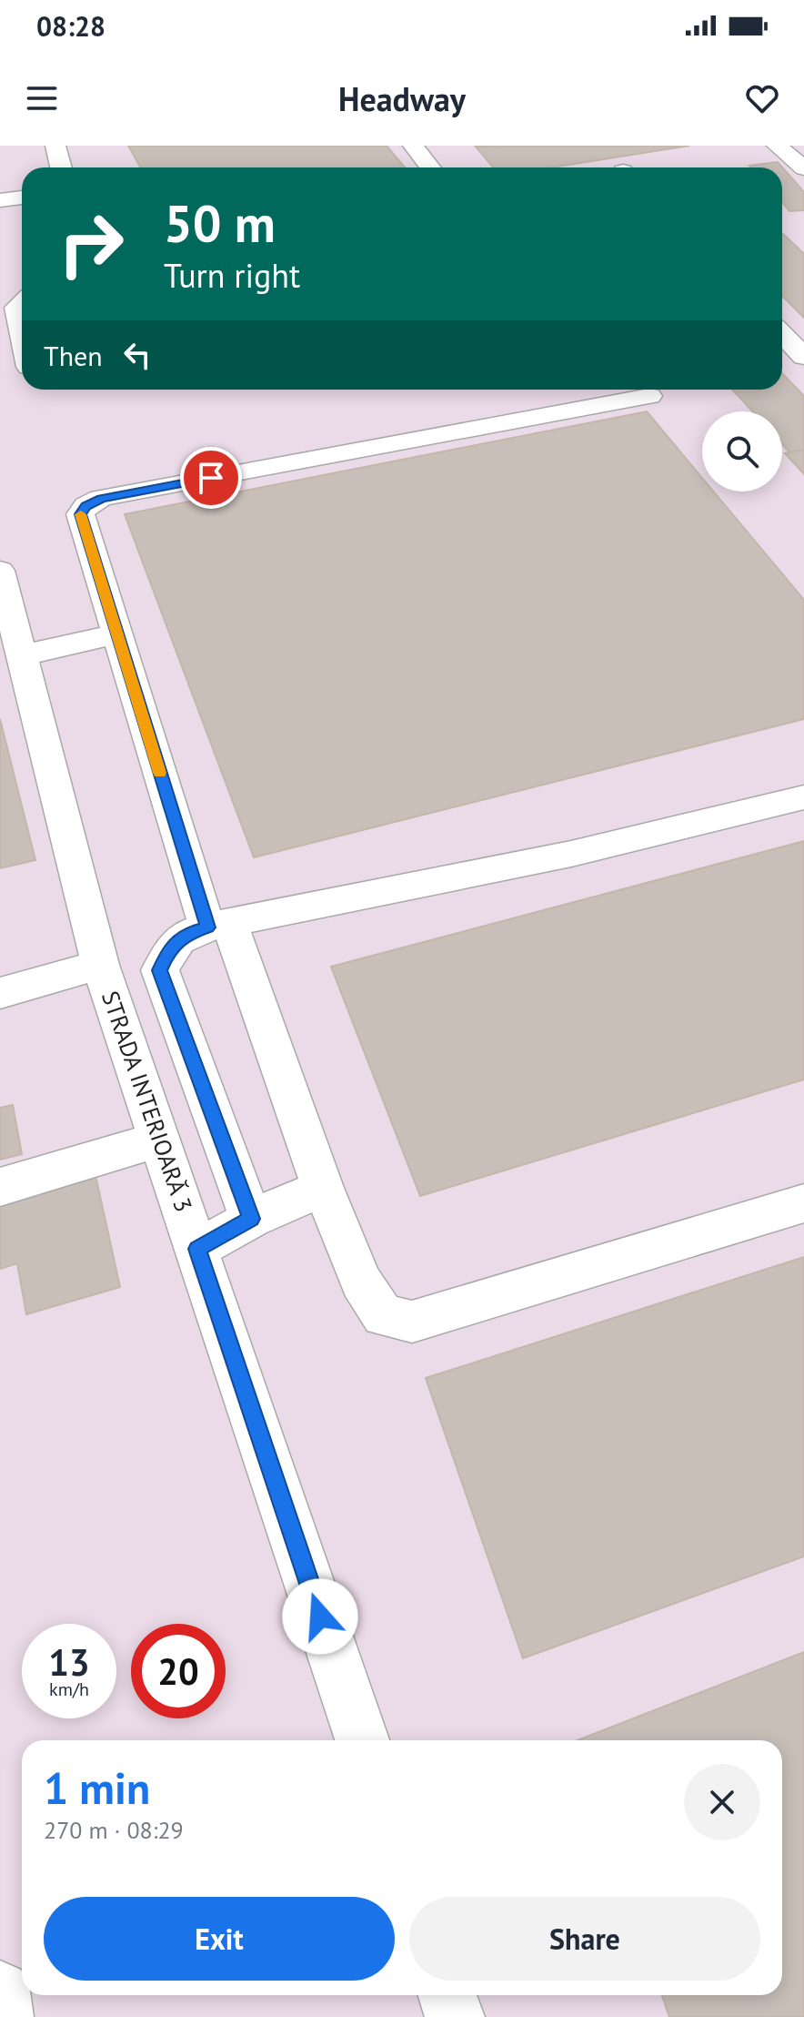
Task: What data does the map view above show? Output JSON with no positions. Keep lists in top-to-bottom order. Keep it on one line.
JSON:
{"streets":{"lane":["STRADA INTERIOARĂ 3"]},"page":{"status":"08:28","header":"Headway","turn":["50 m","Turn right"],"then":"Then","speed":"13 km/h","limit":"20","heading":["1 min","270 m · 08:29"],"buttons":["Exit","Share"]}}
